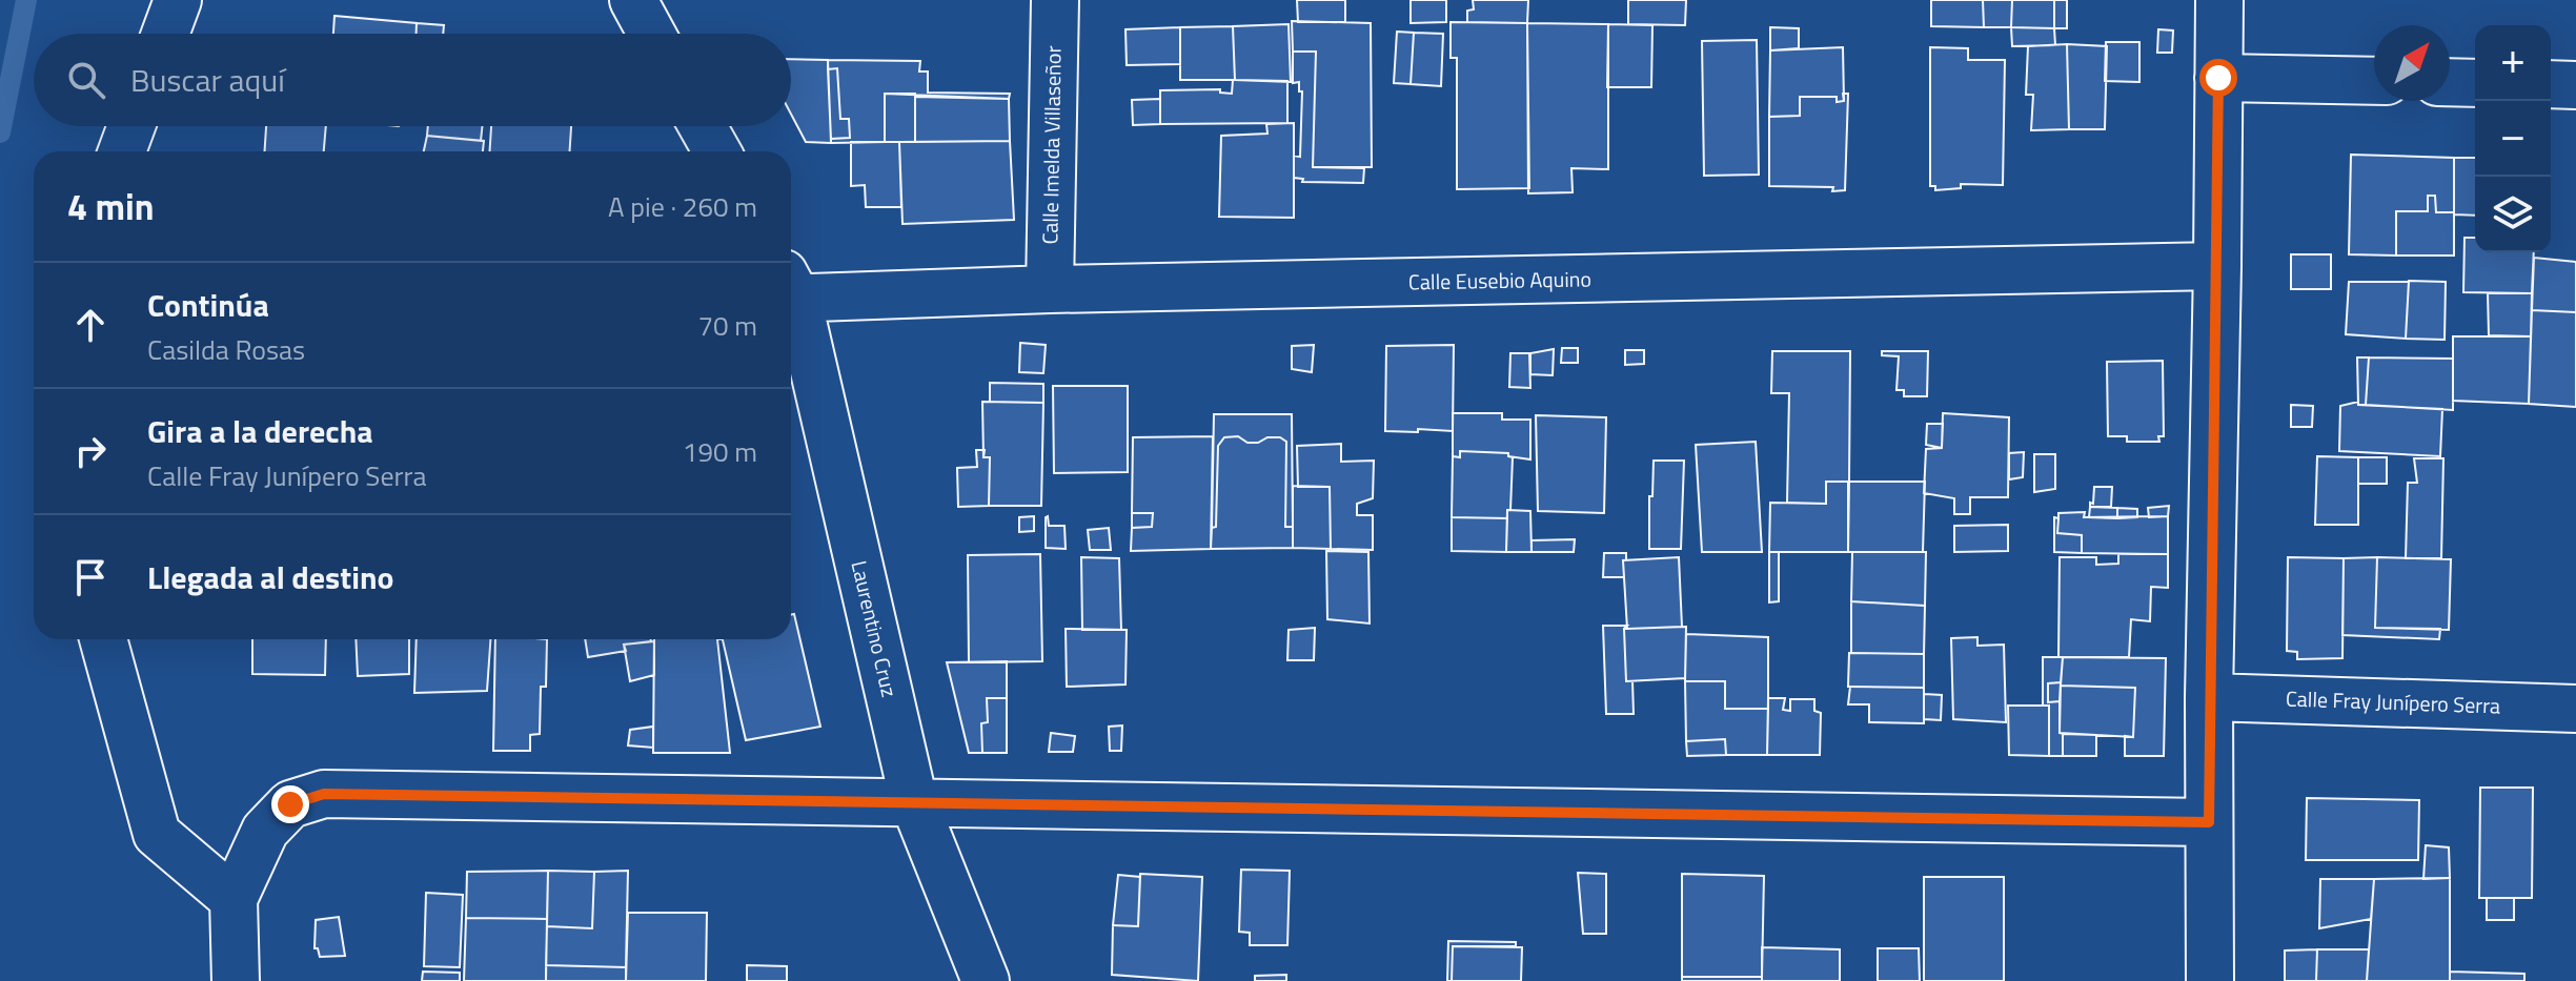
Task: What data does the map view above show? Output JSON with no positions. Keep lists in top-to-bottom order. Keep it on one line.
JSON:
{"streets":{"street":["Calle Imelda Villaseñor","Calle Eusebio Aquino","Laurentino Cruz","Calle Fray Junípero Serra"]},"crossings":[["Calle Imelda Villaseñor","Calle Eusebio Aquino"]],"north":"top right","page":{"map_buttons":["+","−"],"search":"Buscar aquí","heading":["4 min","A pie · 260 m"],"list":[["Continúa","Casilda Rosas","70 m"],["Gira a la derecha","Calle Fray Junípero Serra","190 m"],"Llegada al destino"]}}
